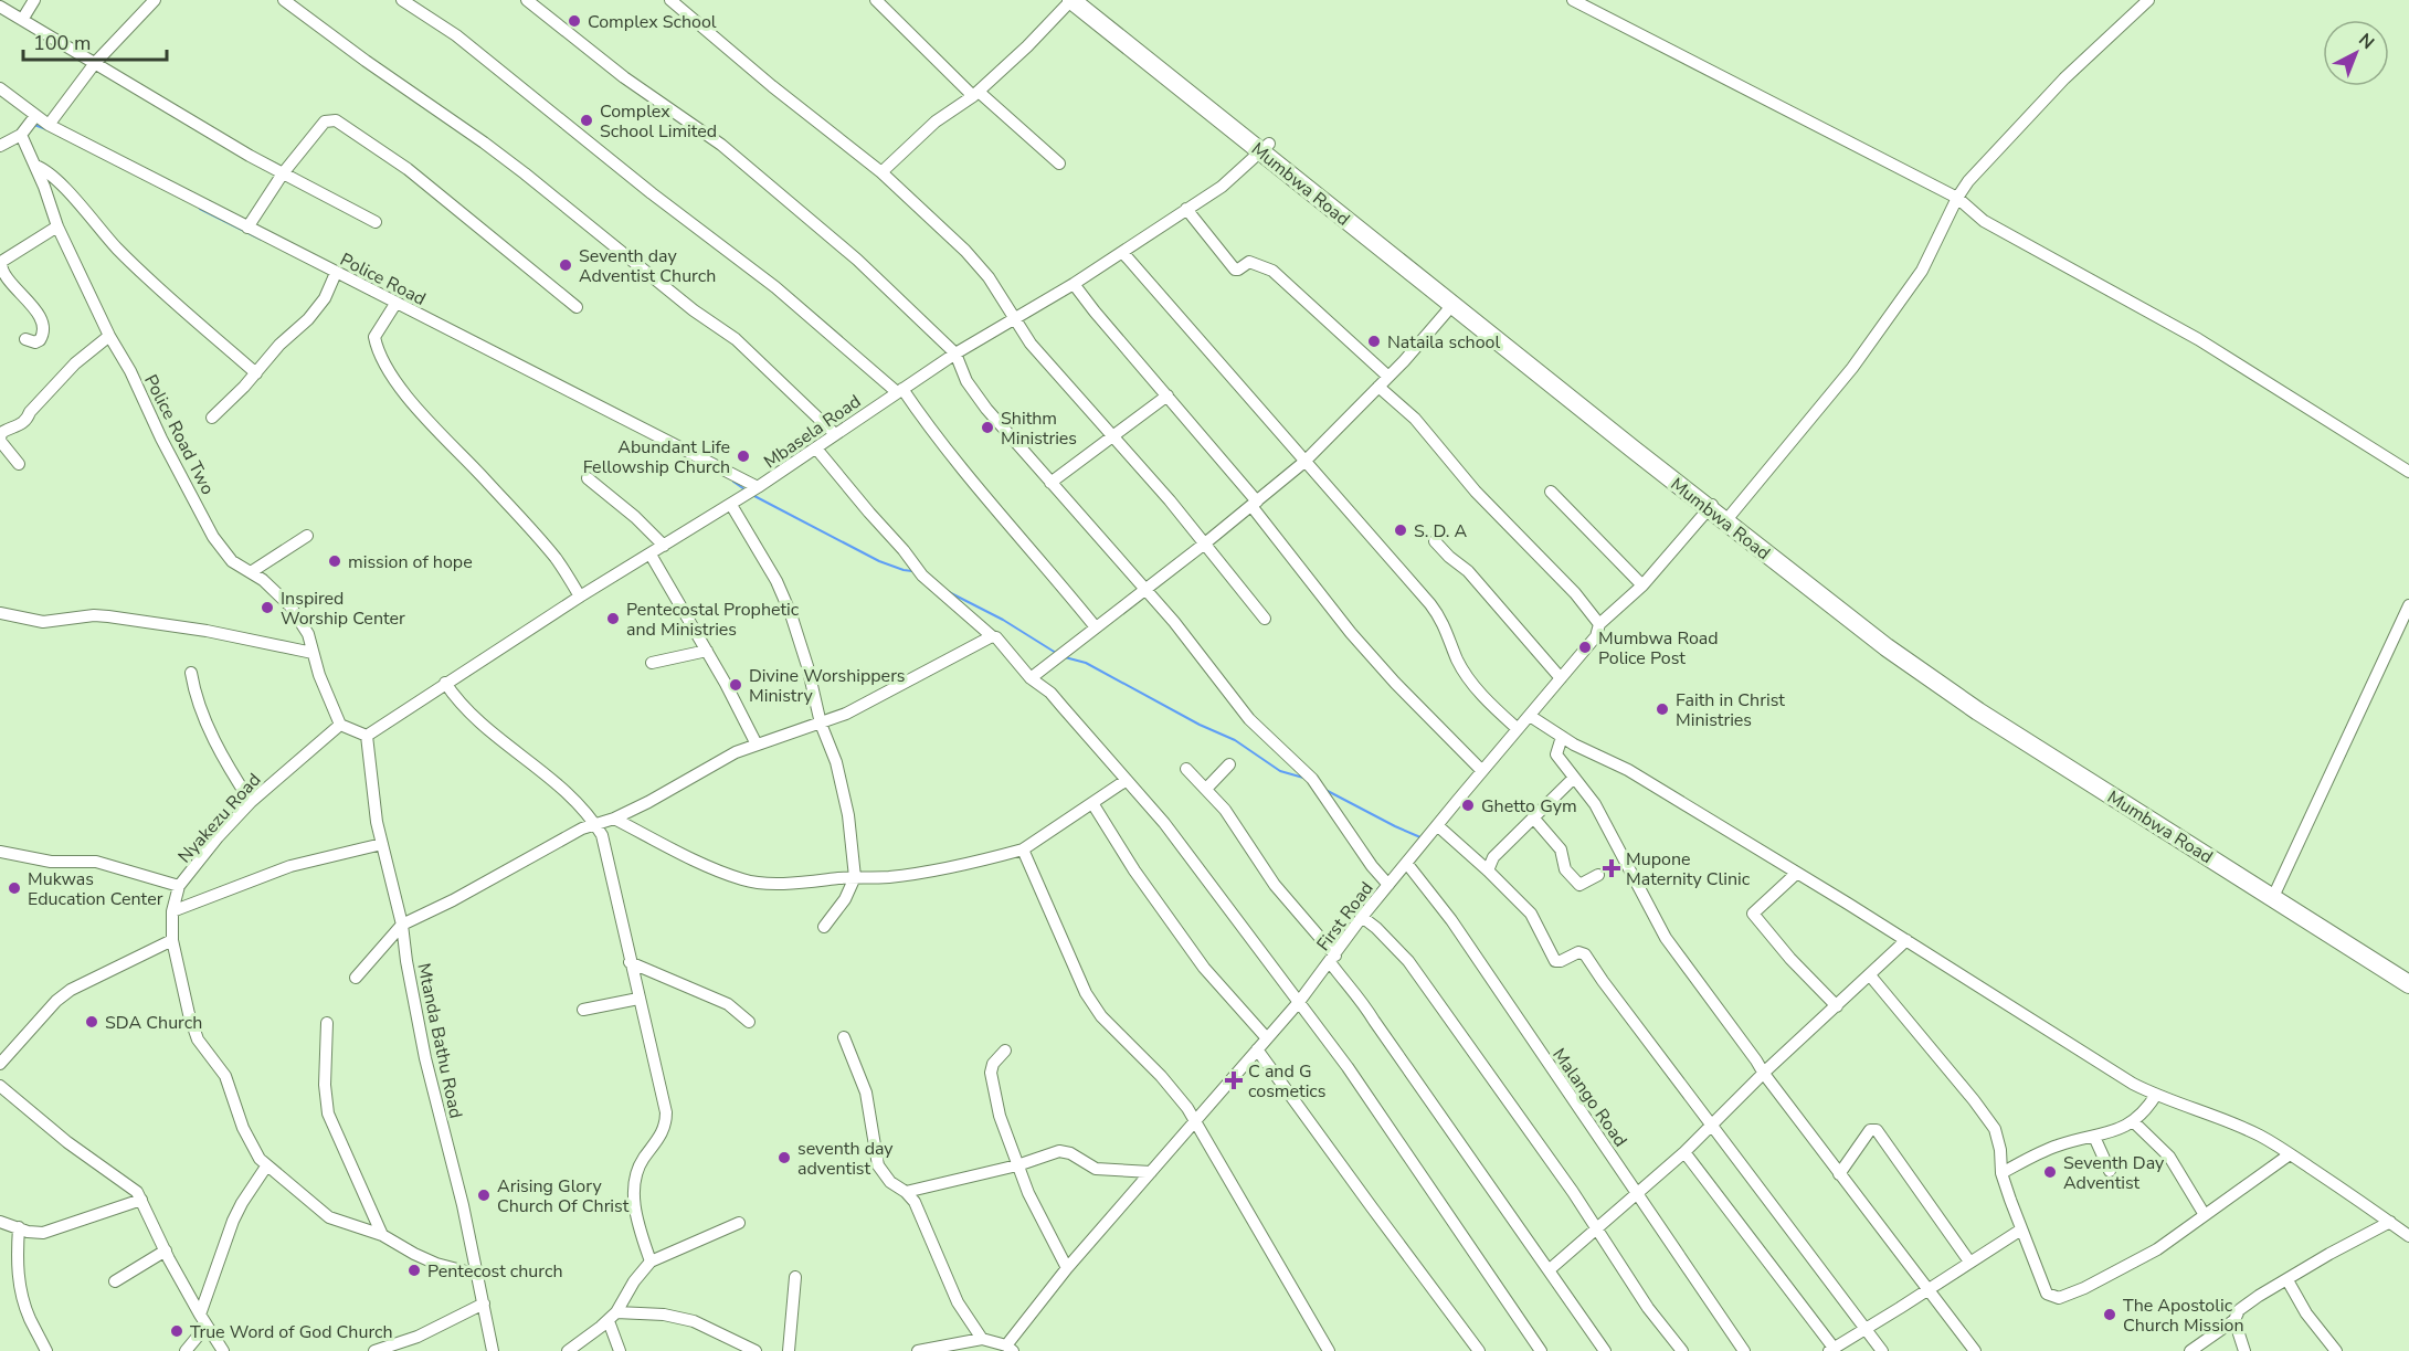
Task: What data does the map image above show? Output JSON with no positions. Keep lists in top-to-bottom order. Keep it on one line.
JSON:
{"streets":{"main road":["Mumbwa Road"],"street":["Police Road","Mbasela Road","Police Road Two","Nyakezu Road","First Road","Mtanda Bathu Road","Malango Road"]},"crossings":[["Mumbwa Road","Mbasela Road"],["Mumbwa Road","First Road"],["Police Road","Mbasela Road"],["Mbasela Road","Mtanda Bathu Road"],["Police Road Two","Nyakezu Road"],["First Road","Malango Road"]],"places":{"other":["Complex School","Complex School Limited","Seventh day Adventist Church","Nataila school","Shithm Ministries","Abundant Life Fellowship Church","S. D. A","mission of hope","Inspired Worship Center","Pentecostal Prophetic and Ministries","Mumbwa Road Police Post","Divine Worshippers Ministry","Faith in Christ Ministries","Ghetto Gym","Mukwas Education Center","SDA Church","seventh day adventist","Seventh Day Adventist","Arising Glory Church Of Christ","Pentecost church","The Apostolic Church Mission","True Word of God Church"],"health":["Mupone Maternity Clinic","C and G cosmetics"]},"scale_bar":"100 m","north":"top right"}
